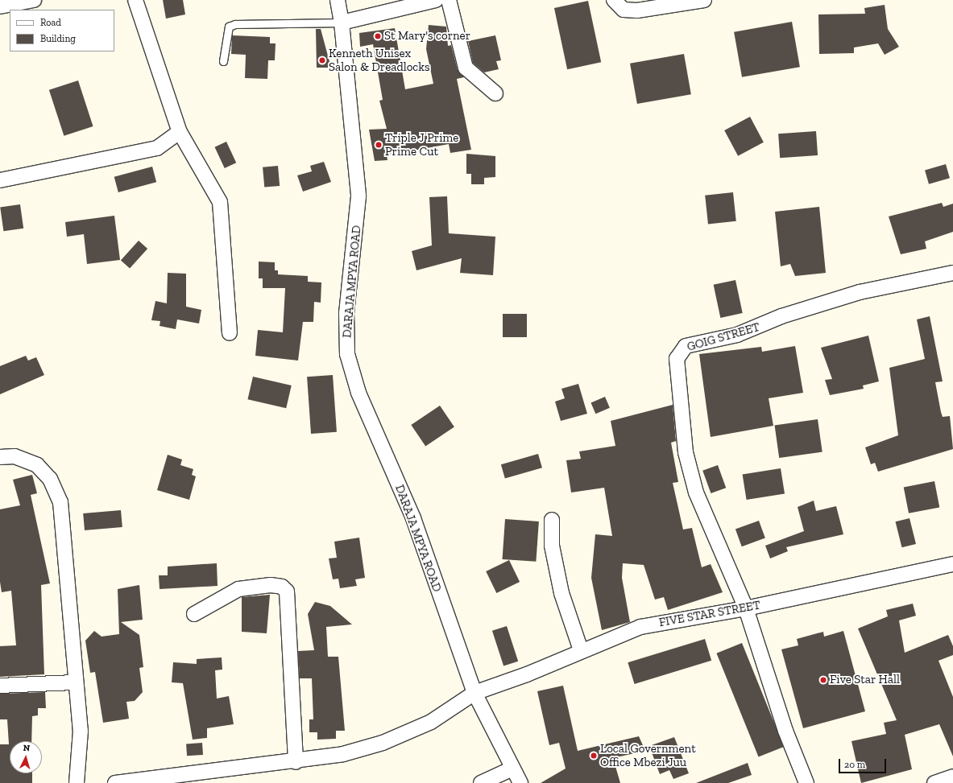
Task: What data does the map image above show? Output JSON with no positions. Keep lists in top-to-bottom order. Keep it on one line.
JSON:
{"streets":{"street":["DARAJA MPYA ROAD","GOIG STREET","FIVE STAR STREET"]},"crossings":[["DARAJA MPYA ROAD","FIVE STAR STREET"],["GOIG STREET","FIVE STAR STREET"]],"places":["St Mary's corner","Kenneth Unisex Salon & Dreadlocks","Triple J Prime Prime Cut","Five Star Hall","Local Government Office Mbezi Juu"],"legend":["Road","Building"],"scale_bar":"20 m","north":"top"}
